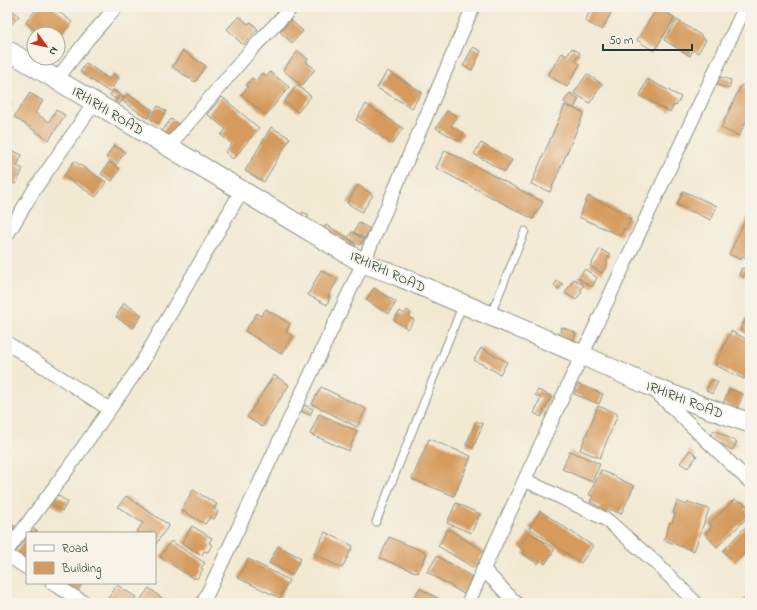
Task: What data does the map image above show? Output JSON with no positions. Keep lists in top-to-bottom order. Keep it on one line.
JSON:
{"streets":{"street":["IRHIRHI ROAD"]},"legend":["Road","Building"],"scale_bar":"50 m","north":"bottom right"}
